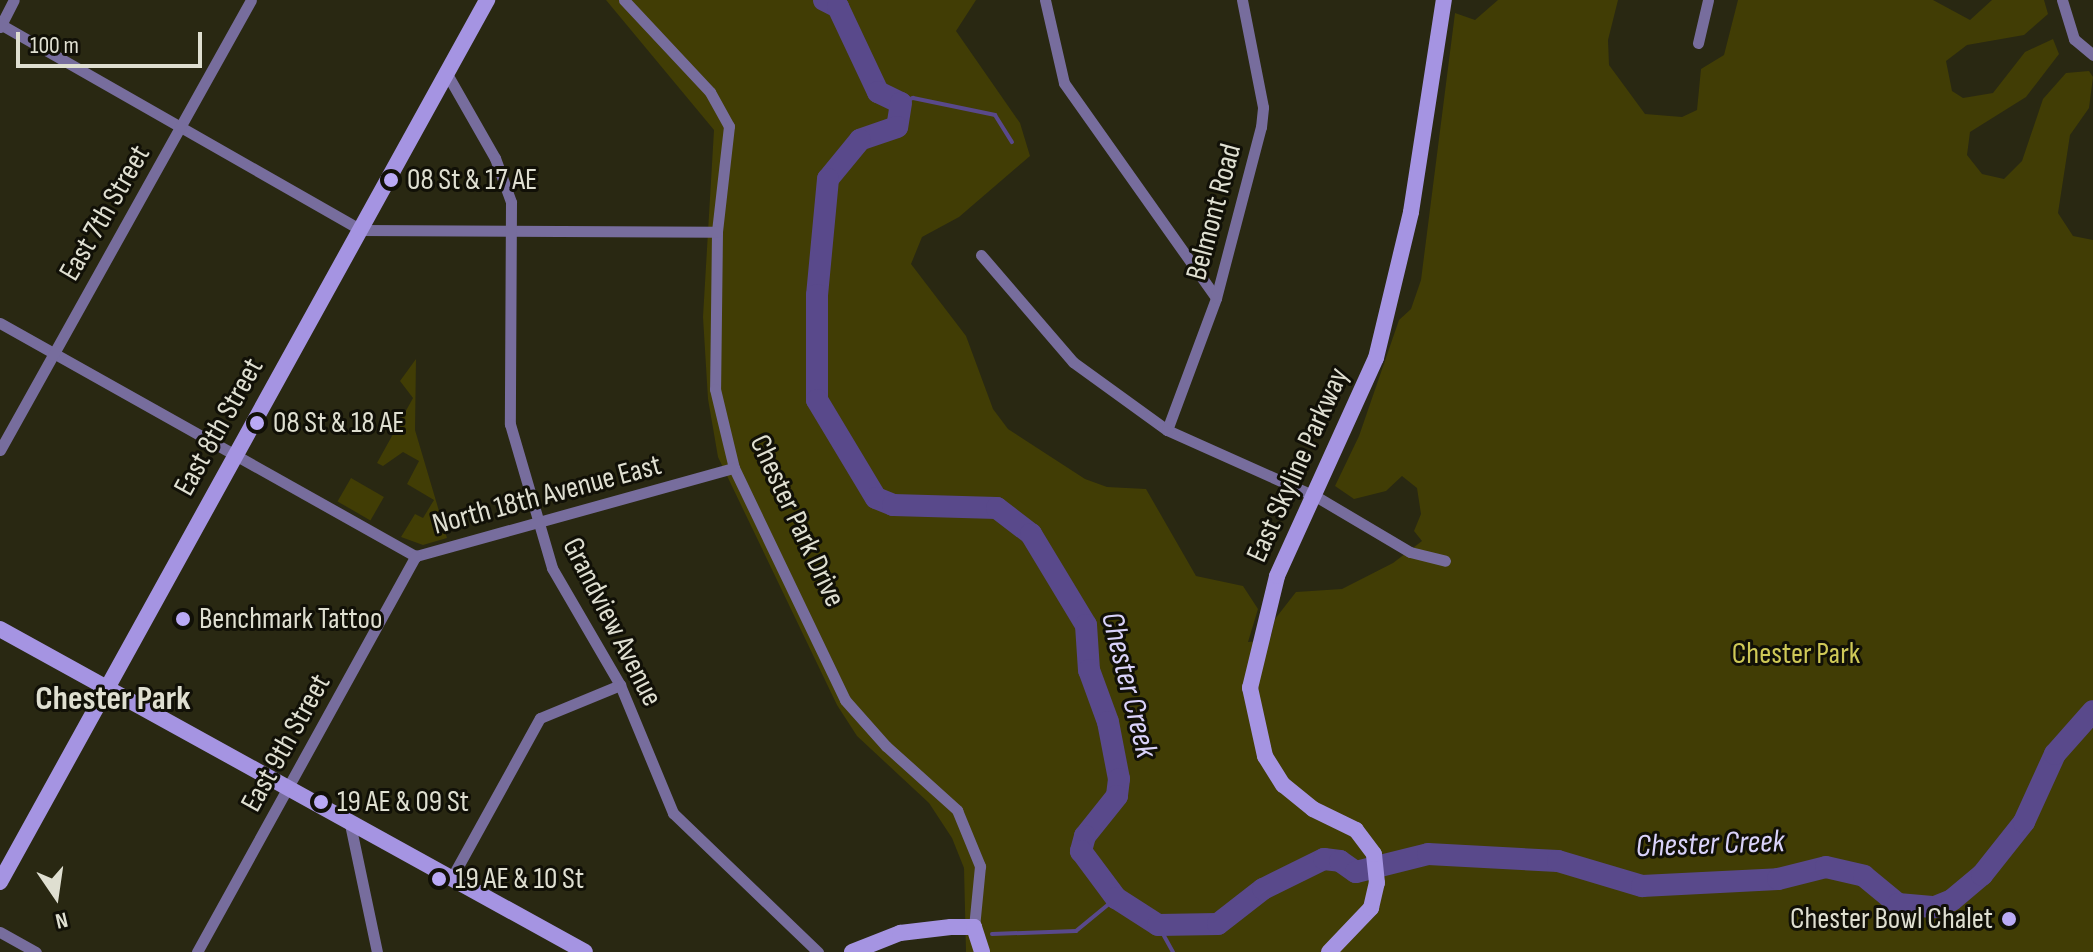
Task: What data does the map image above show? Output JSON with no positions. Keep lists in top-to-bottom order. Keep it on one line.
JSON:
{"streets":{"street":["Belmont Road","East 7th Street","East 8th Street","East Skyline Parkway","North 18th Avenue East","Chester Park Drive","Grandview Avenue","East 9th Street"]},"crossings":[["East 7th Street","North 18th Avenue East"],["East 8th Street","North 18th Avenue East"],["East 8th Street","Grandview Avenue"],["North 18th Avenue East","Chester Park Drive"],["North 18th Avenue East","Grandview Avenue"],["North 18th Avenue East","East 9th Street"]],"districts":["Chester Park"],"water":["Chester Creek"],"parks":["Chester Park"],"places":["08 St & 17 AE","08 St & 18 AE","Benchmark Tattoo","19 AE & 09 St","19 AE & 10 St","Chester Bowl Chalet"],"scale_bar":"100 m","north":"bottom"}
